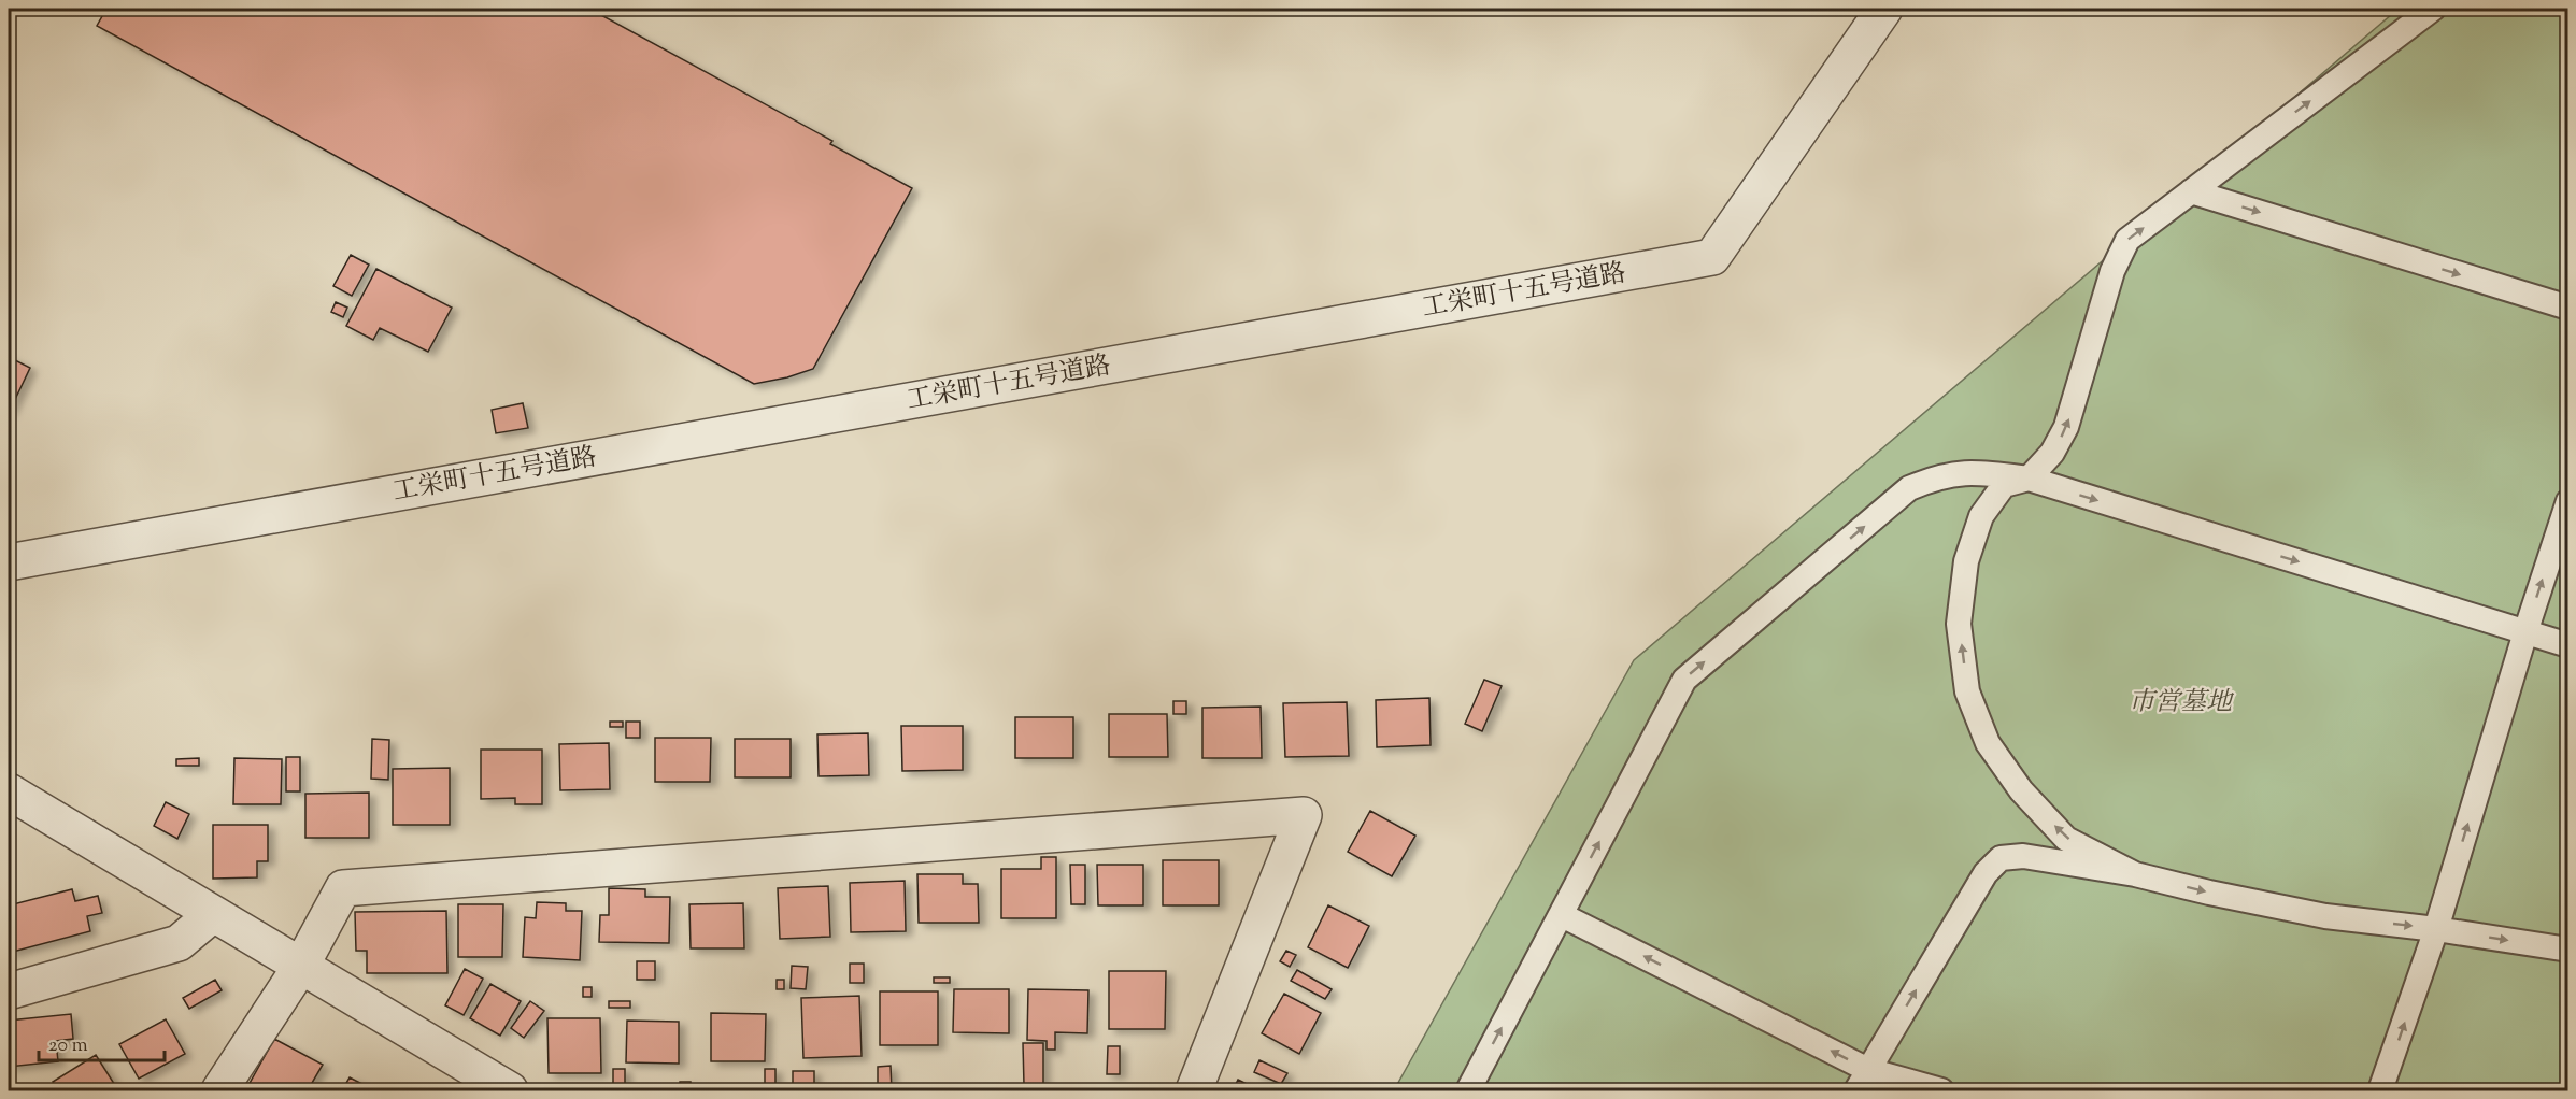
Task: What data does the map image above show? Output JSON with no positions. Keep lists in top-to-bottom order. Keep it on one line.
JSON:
{"streets":{"street":["工栄町十五号道路"]},"parks":["市営墓地"],"scale_bar":"20 m"}
